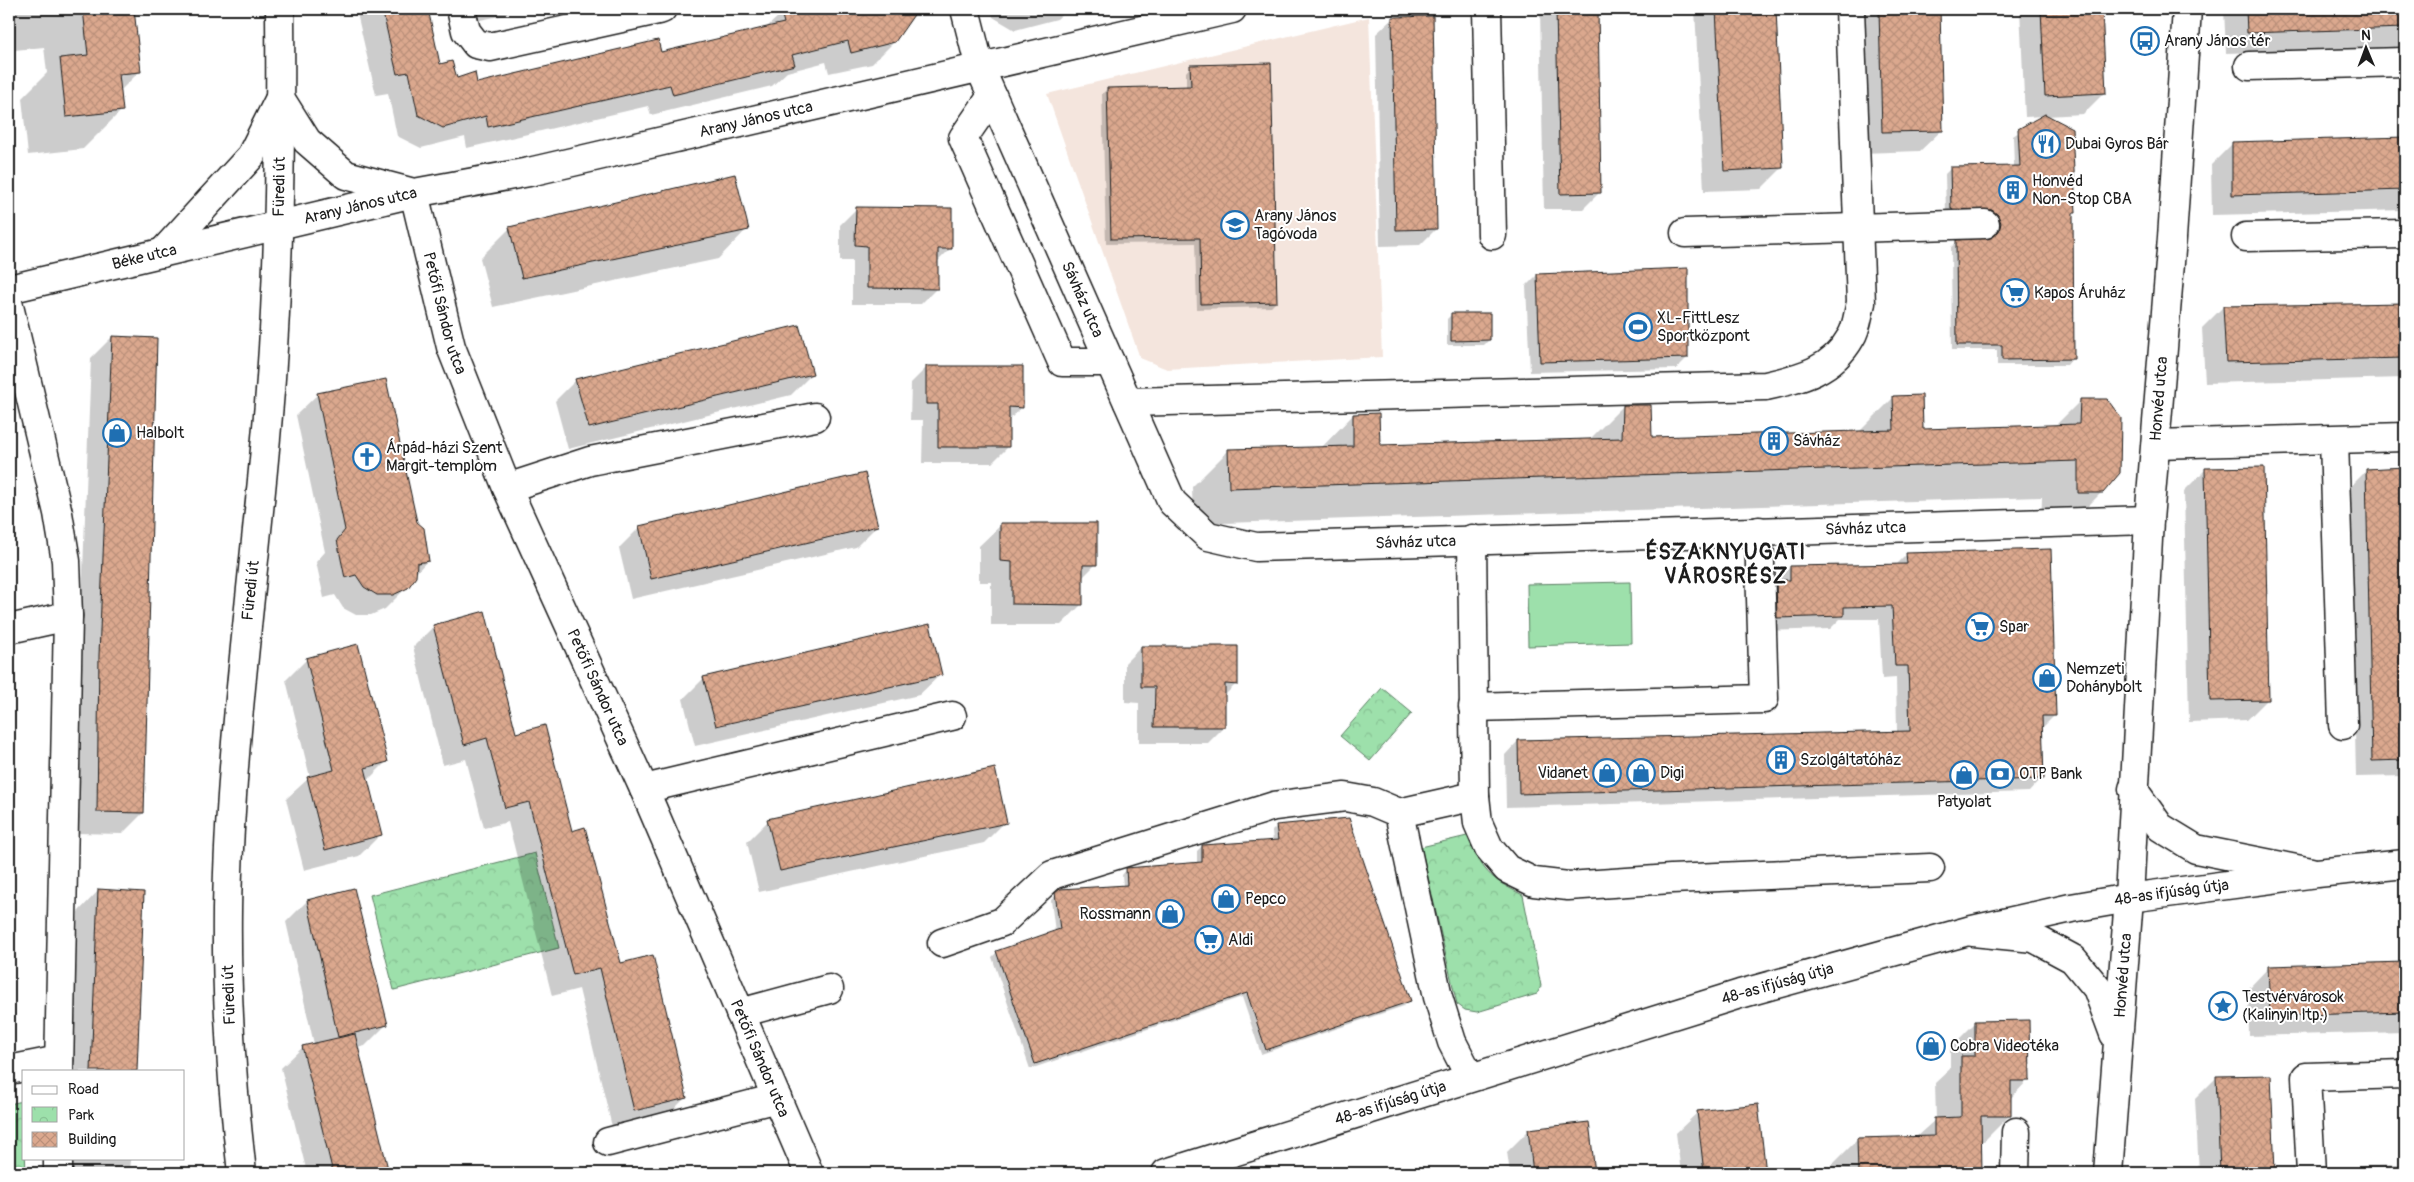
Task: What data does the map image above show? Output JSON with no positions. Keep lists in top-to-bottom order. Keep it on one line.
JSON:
{"streets":{"street":["Arany János utca","Füredi út","Béke utca","Sávház utca","Petőfi Sándor utca","Honvéd utca","48-as ifjúság útja"]},"crossings":[["Arany János utca","Füredi út"],["Arany János utca","Béke utca"],["Arany János utca","Sávház utca"],["Arany János utca","Petőfi Sándor utca"],["Füredi út","Béke utca"],["Sávház utca","Honvéd utca"],["Honvéd utca","48-as ifjúság útja"]],"districts":["ÉSZAKNYUGATI VÁROSRÉSZ"],"places":{"bus stop":["Arany János tér"],"restaurant":["Dubai Gyros Bár"],"building":["Honvéd Non-Stop CBA","Sávház","Szolgáltatóház"],"school or university":["Arany János Tagóvoda"],"supermarket":["Kapos Áruház","Spar","Aldi"],"sports":["XL-FittLesz Sportközpont"],"shop":["Halbolt","Nemzeti Dohánybolt","Vidanet","Digi","Patyolat","Pepco","Rossmann","Cobra Videotéka"],"church":["Árpád-házi Szent Margit-templom"],"bank":["OTP Bank"],"place":["Testvérvárosok (Kalinyin ltp.)"]},"legend":["Road","Park","Building"],"north":"top"}
